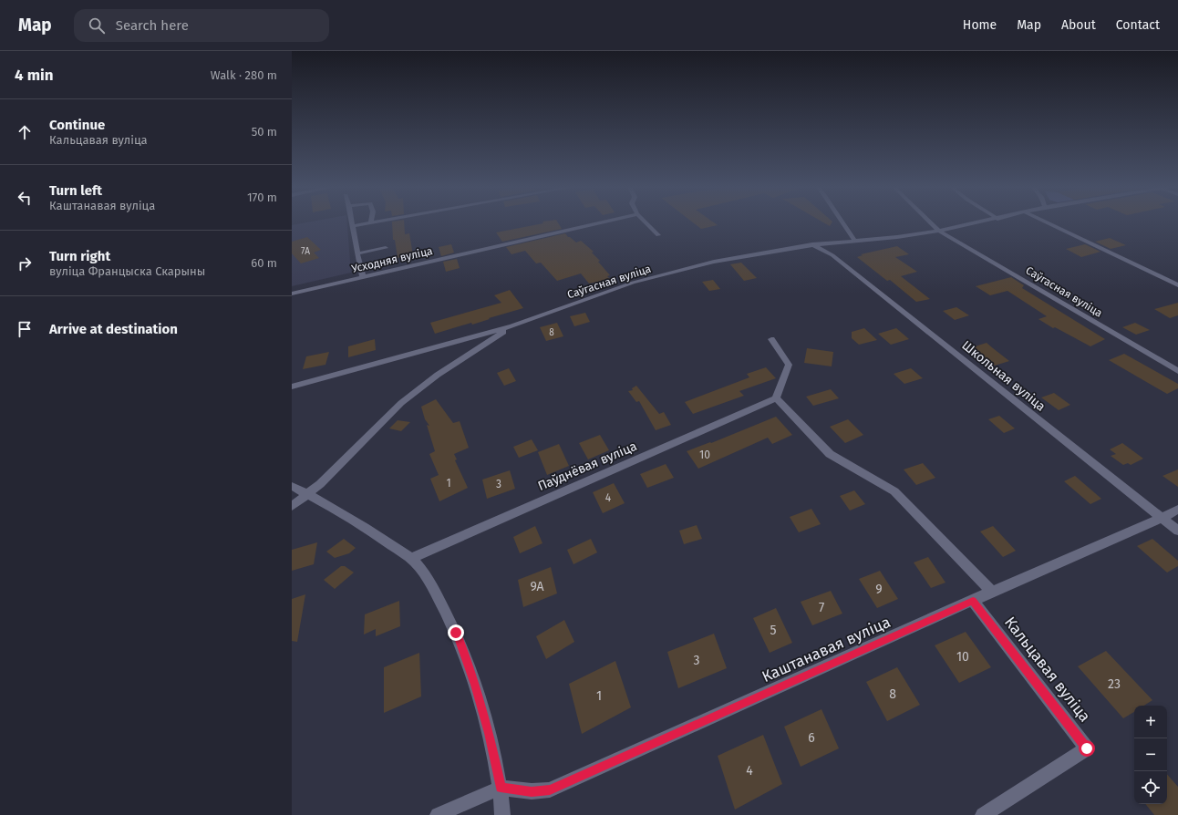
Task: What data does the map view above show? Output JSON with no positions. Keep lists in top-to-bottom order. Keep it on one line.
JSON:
{"streets":{"street":["Усходняя вуліца","Саўгасная вуліца","Школьная вуліца","Паўднёвая вуліца","Каштанавая вуліца","Кальцавая вуліца"]},"crossings":[["Саўгасная вуліца","Школьная вуліца"],["Школьная вуліца","Каштанавая вуліца"],["Каштанавая вуліца","Кальцавая вуліца"]],"house_numbers":["7А","8","10","1","3","4","9А","9","7","5","10","3","23","8","1","6","4"],"page":{"header":"Map","search":"Search here","nav":["Home","Map","About","Contact"],"heading":["4 min","Walk · 280 m"],"list":[["Continue","Кальцавая вуліца","50 m"],["Turn left","Каштанавая вуліца","170 m"],["Turn right","вуліца Францыска Скарыны","60 m"],"Arrive at destination"],"map_buttons":["+","−"]}}
